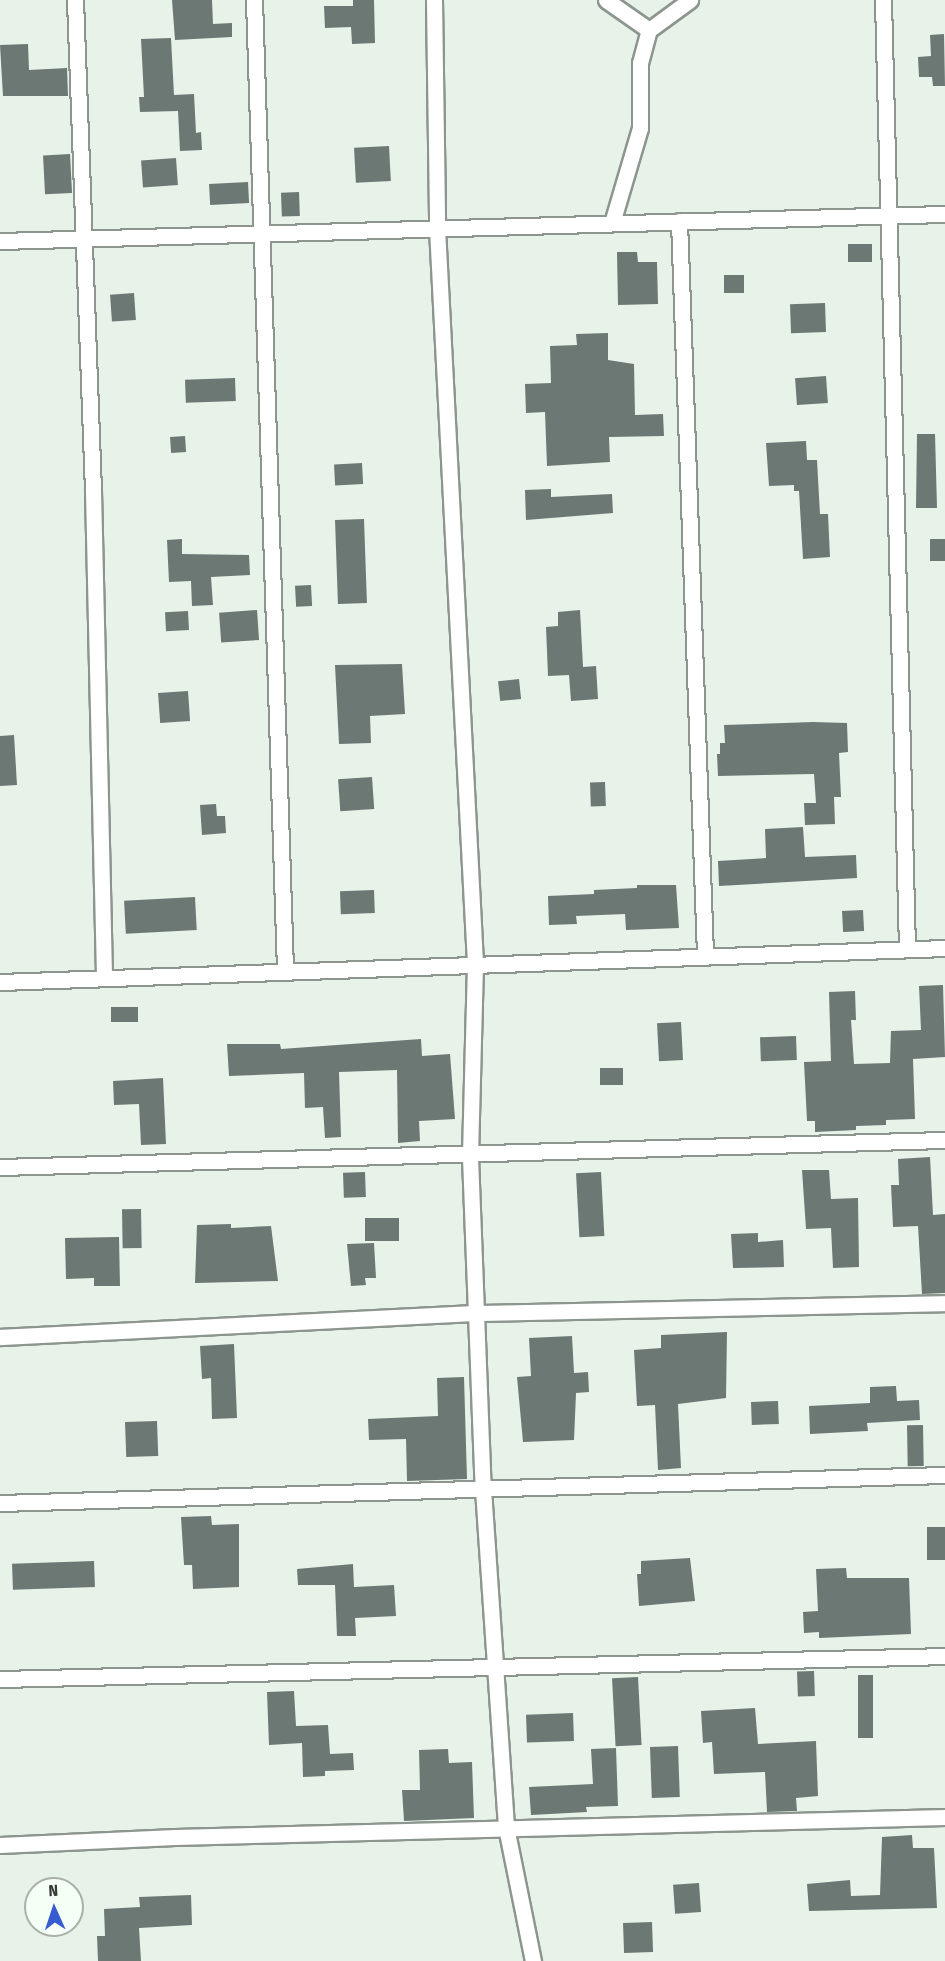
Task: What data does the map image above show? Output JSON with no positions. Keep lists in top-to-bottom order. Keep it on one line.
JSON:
{"north":"top"}
